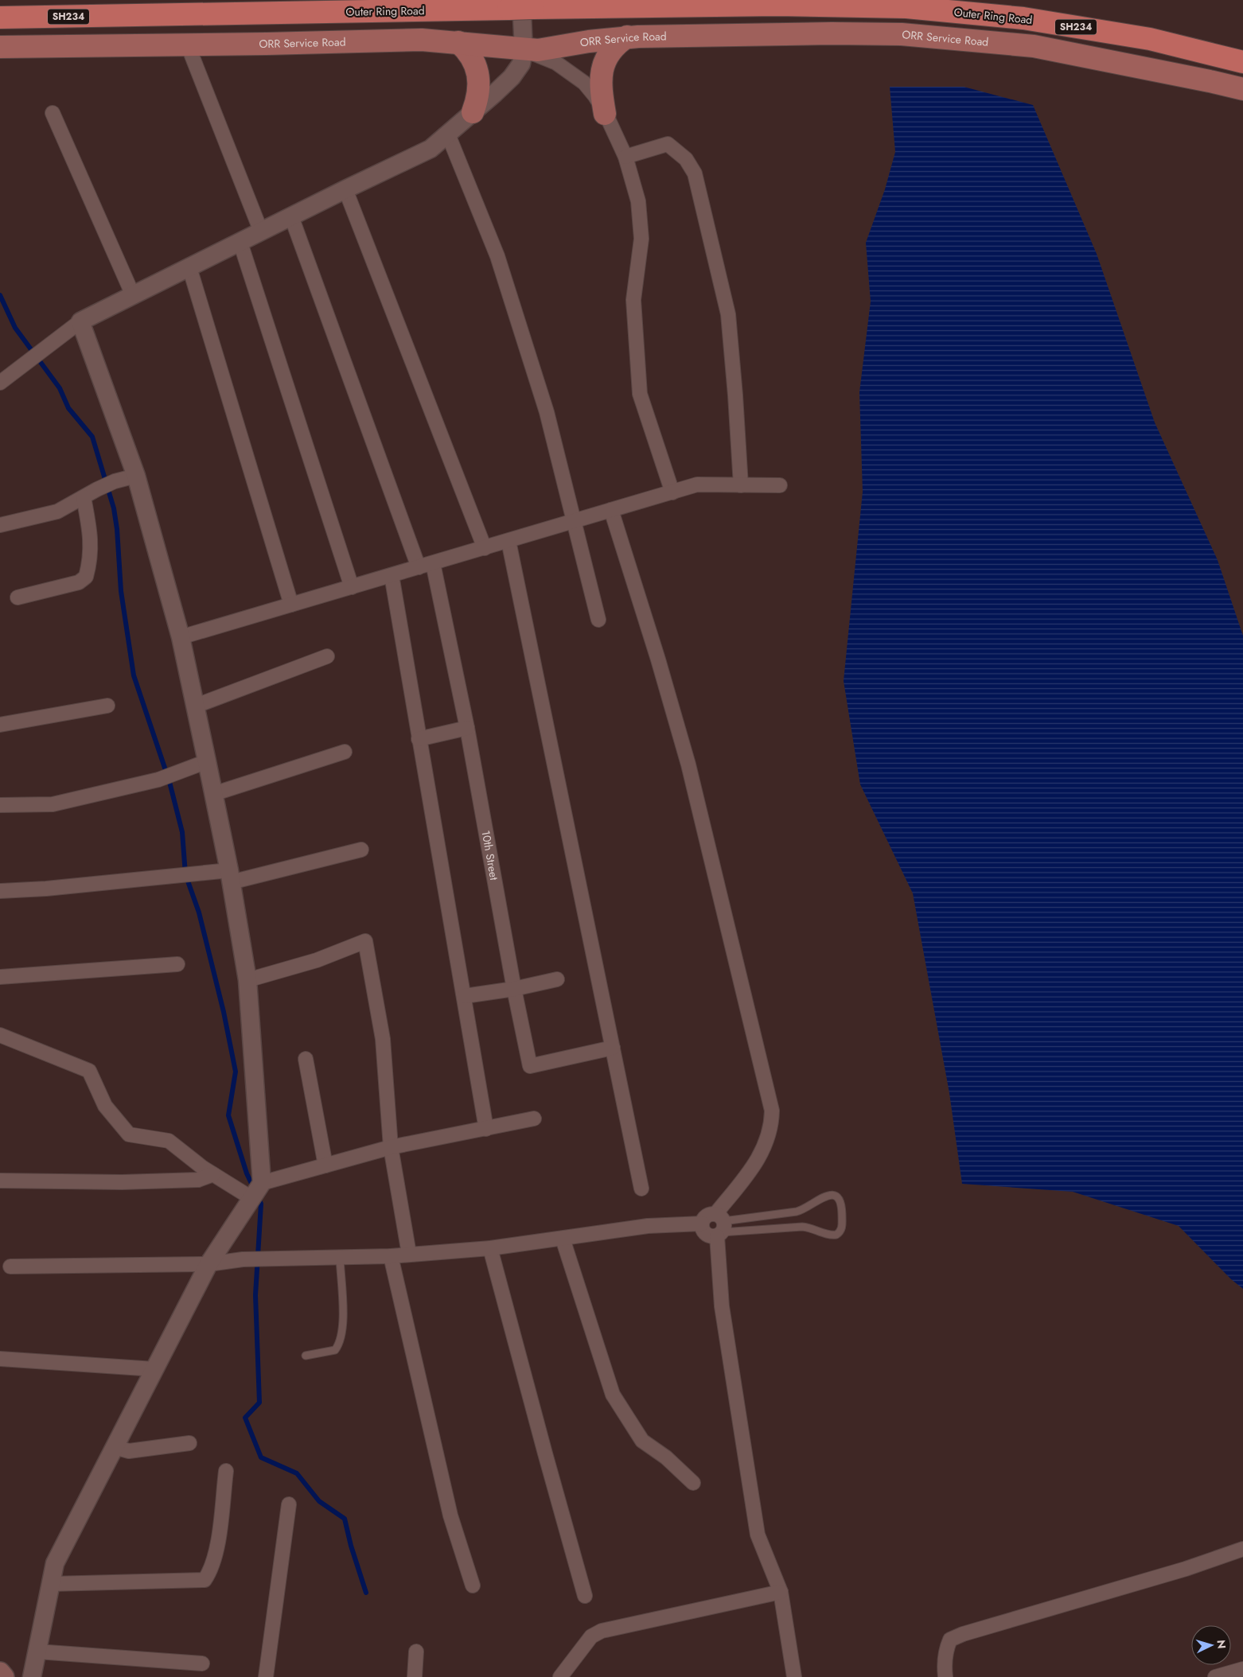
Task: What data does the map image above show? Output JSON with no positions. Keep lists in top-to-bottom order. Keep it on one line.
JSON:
{"streets":{"highway":["Outer Ring Road","SH234"],"main road":["ORR Service Road"],"street":["10th Street"]},"north":"right"}
